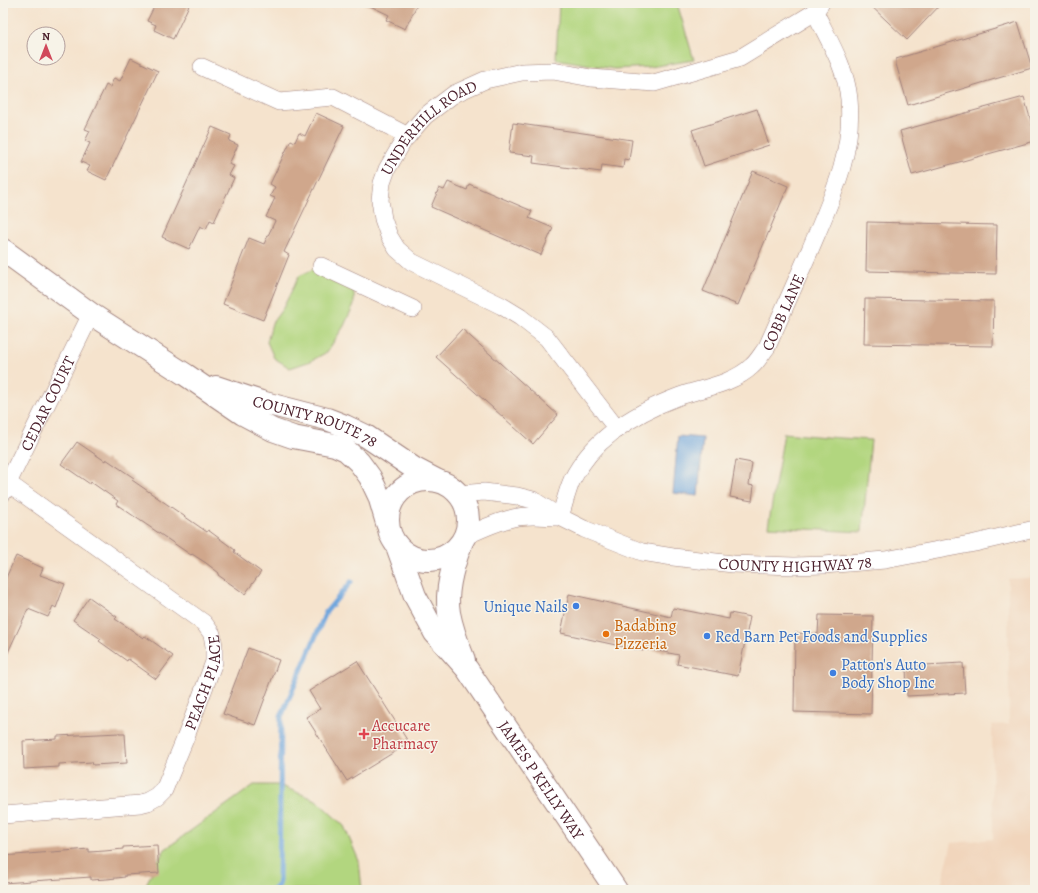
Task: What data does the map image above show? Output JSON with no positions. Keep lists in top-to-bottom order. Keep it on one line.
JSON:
{"streets":{"street":["UNDERHILL ROAD","COBB LANE","CEDAR COURT","COUNTY ROUTE 78","COUNTY HIGHWAY 78","PEACH PLACE","JAMES P KELLY WAY"]},"crossings":[["UNDERHILL ROAD","COBB LANE"],["COBB LANE","COUNTY HIGHWAY 78"],["CEDAR COURT","COUNTY ROUTE 78"],["CEDAR COURT","PEACH PLACE"],["COUNTY ROUTE 78","COUNTY HIGHWAY 78"],["COUNTY ROUTE 78","JAMES P KELLY WAY"],["COUNTY HIGHWAY 78","JAMES P KELLY WAY"]],"places":{"other":["Unique Nails","Badabing Pizzeria","Red Barn Pet Foods and Supplies","Patton's Auto Body Shop Inc"],"health":["Accucare Pharmacy"]},"north":"top"}
